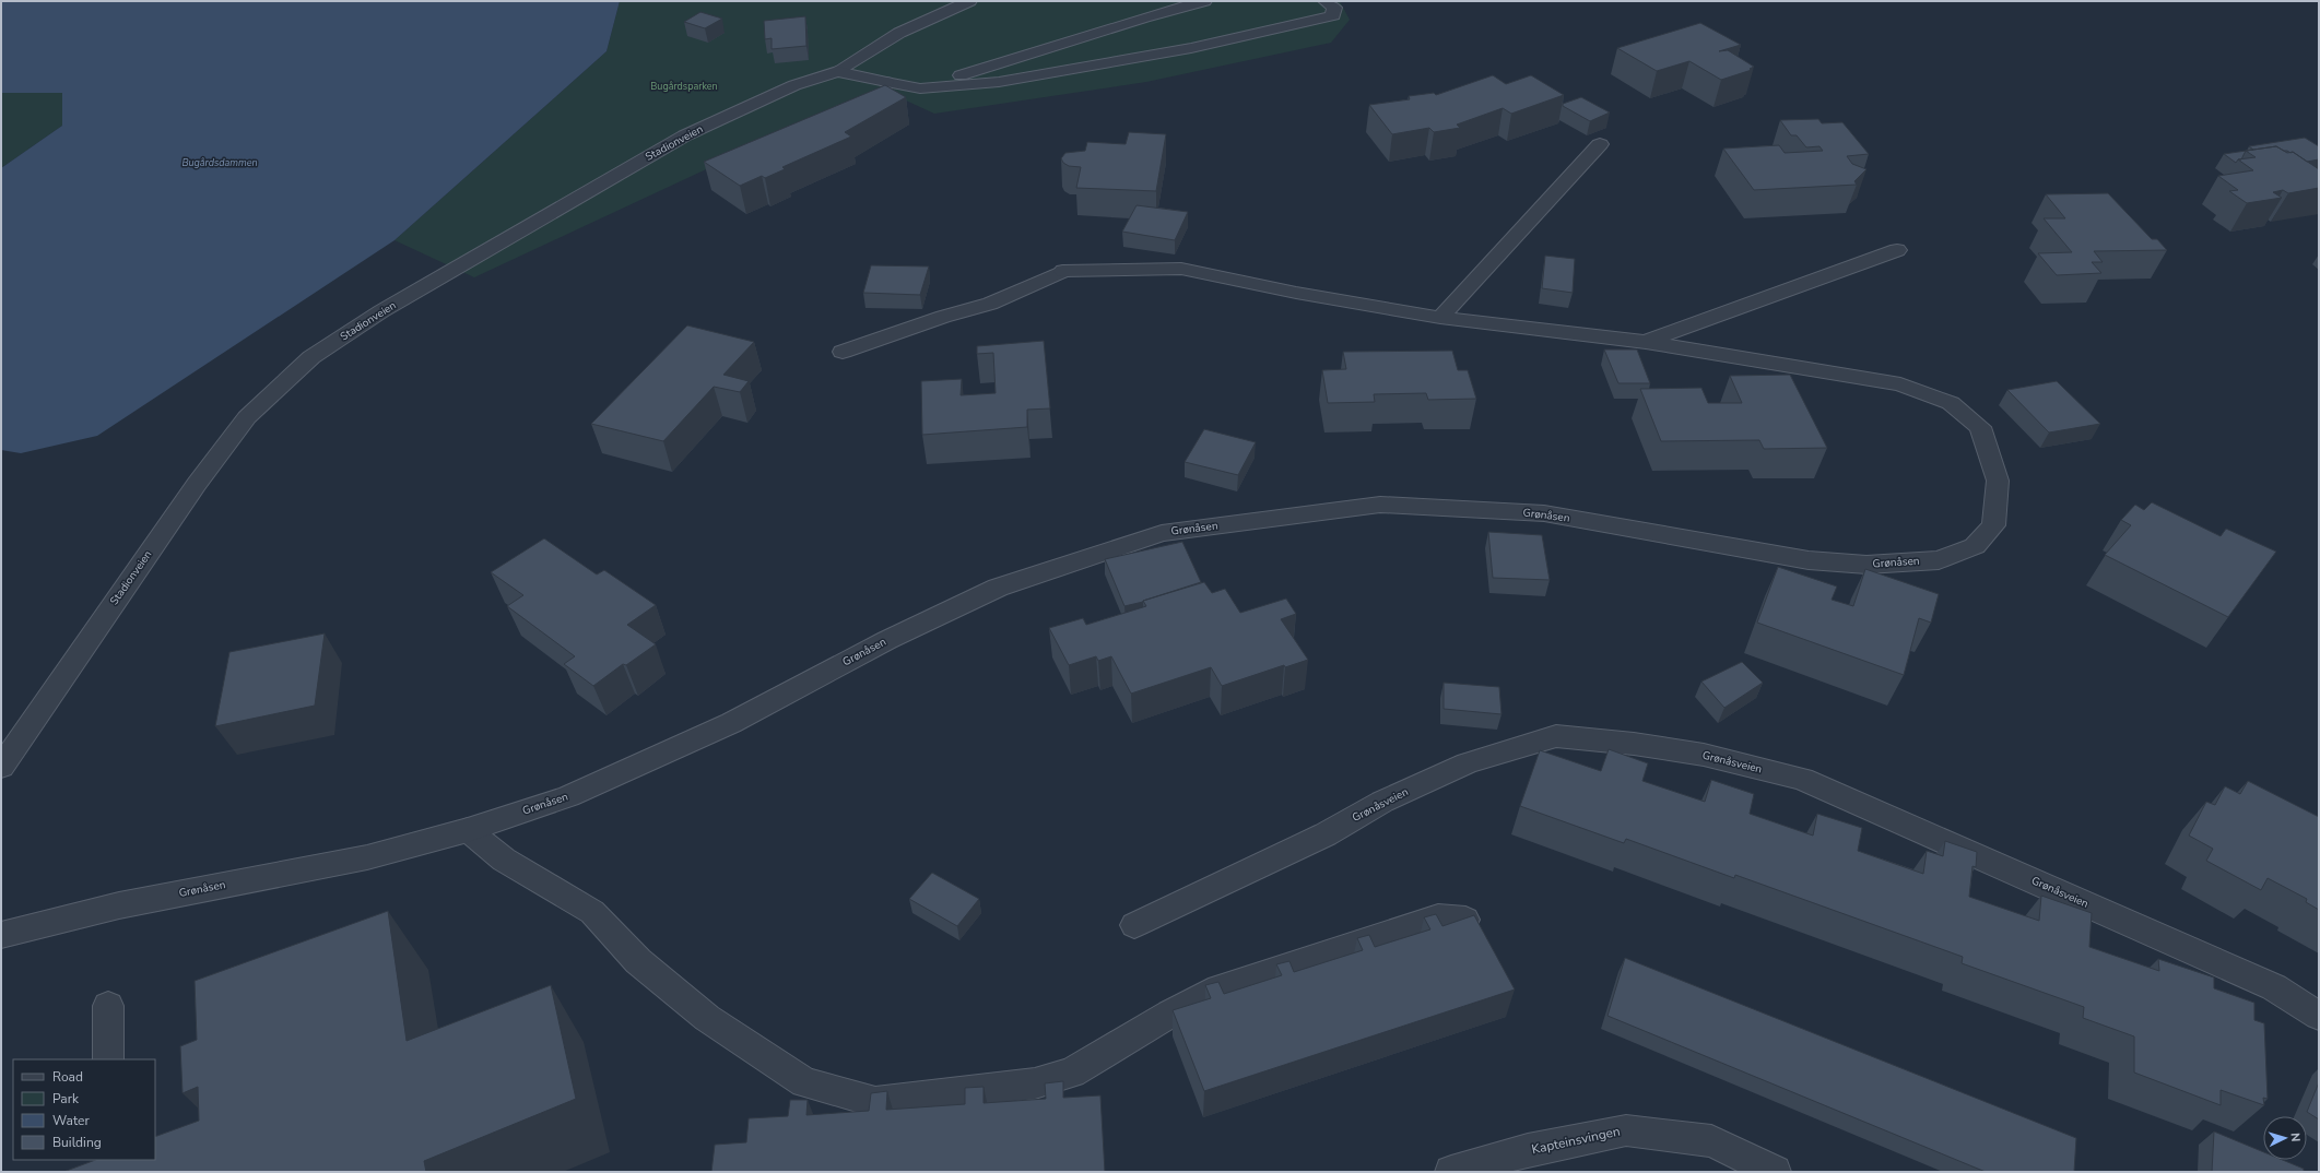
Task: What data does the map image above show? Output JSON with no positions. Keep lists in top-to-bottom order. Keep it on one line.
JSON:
{"streets":{"street":["Stadionveien","Grønåsen","Grønåsveien","Kapteinsvingen"]},"water":["Bugårdsdammen"],"parks":["Bugårdsparken"],"legend":["Road","Park","Water","Building"],"north":"right"}
